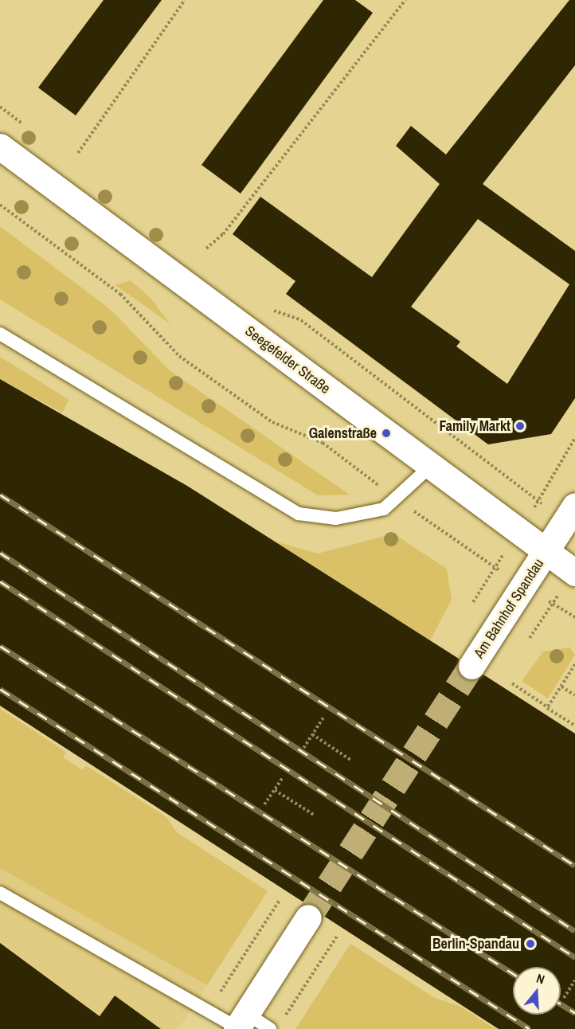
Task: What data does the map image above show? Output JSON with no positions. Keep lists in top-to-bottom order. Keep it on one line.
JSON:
{"streets":{"street":["Seegefelder Straße","Am Bahnhof Spandau"]},"crossings":[["Seegefelder Straße","Am Bahnhof Spandau"]],"places":["Family Markt","Galenstraße","Berlin-Spandau"],"north":"top"}
